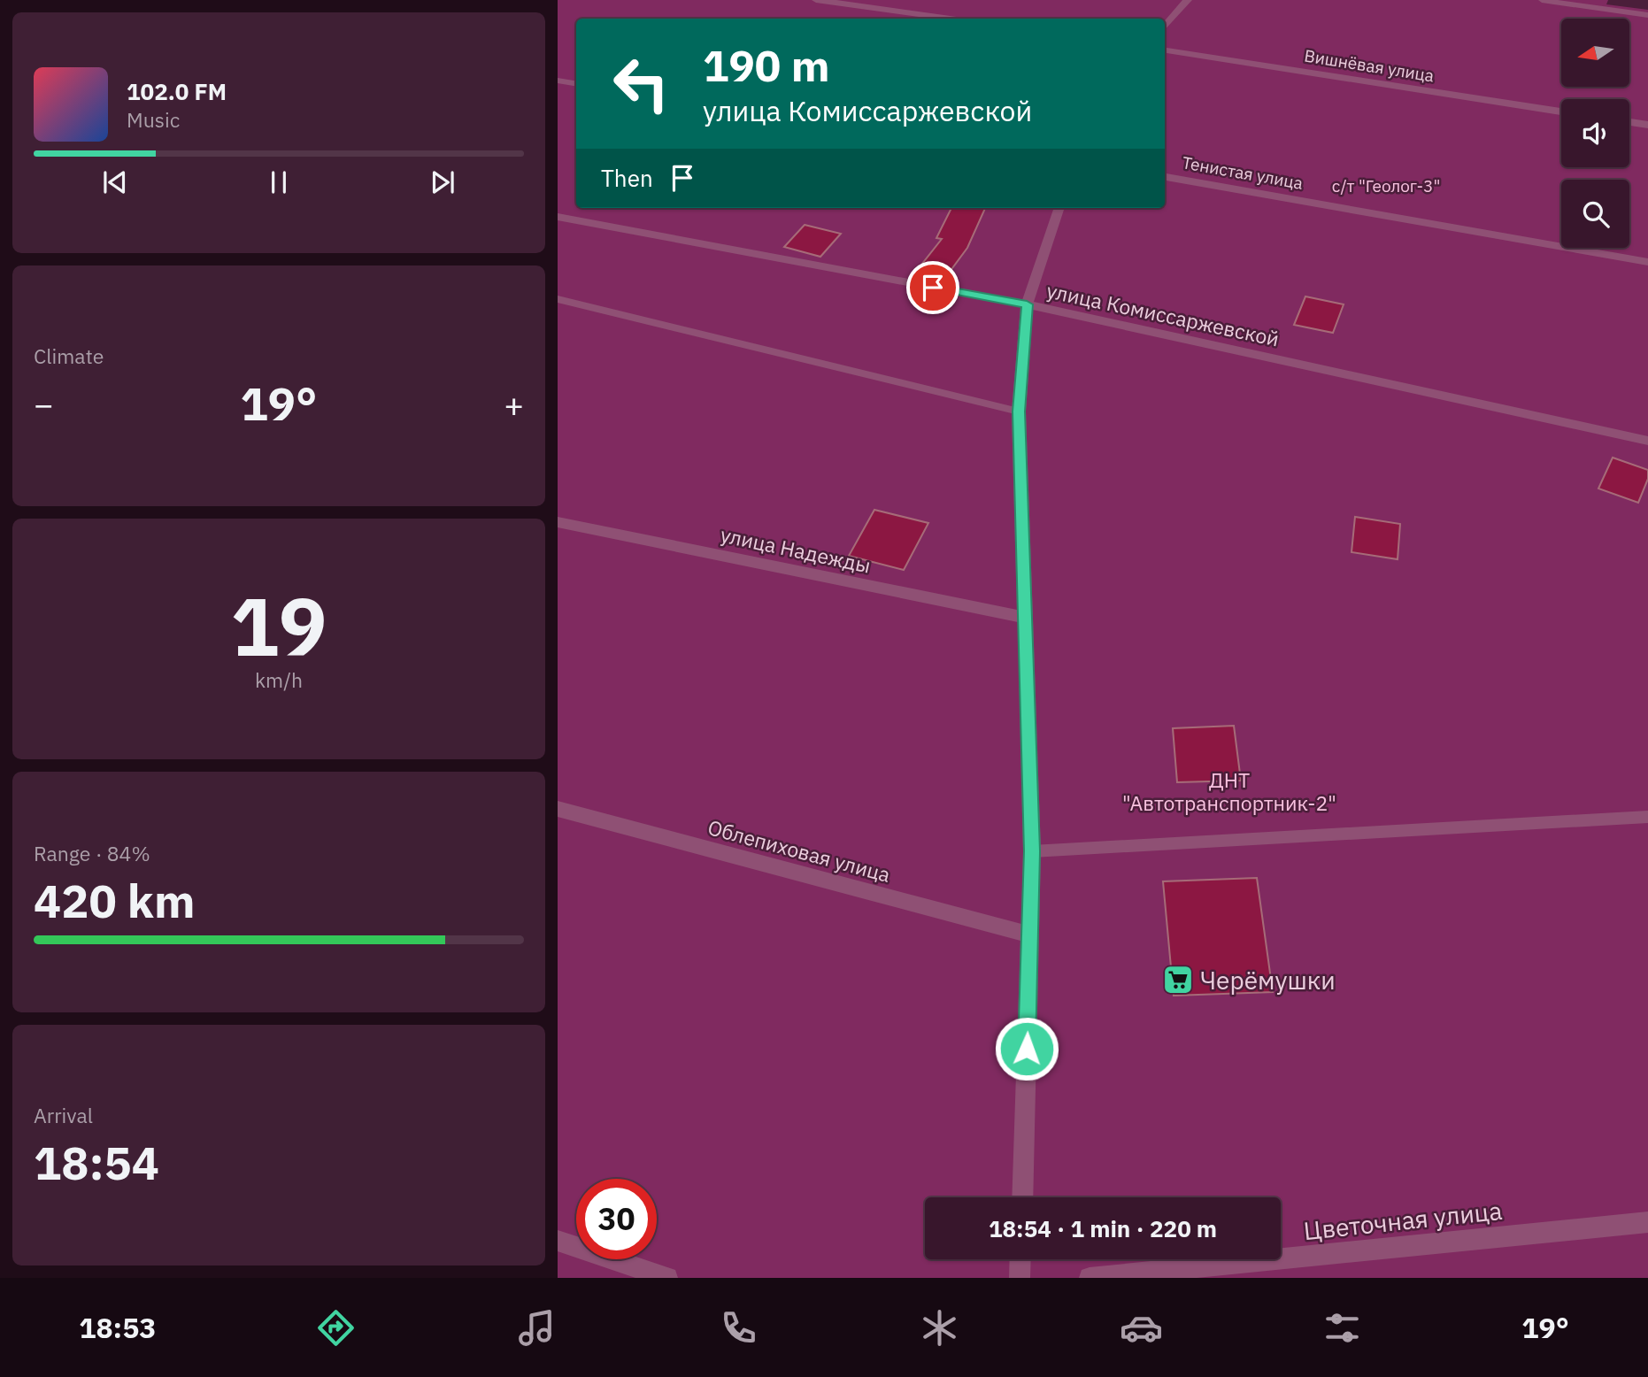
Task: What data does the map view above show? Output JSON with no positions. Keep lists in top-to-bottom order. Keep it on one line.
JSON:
{"streets":{"street":["Вишнёвая улица","Тенистая улица","улица Комиссаржевской","улица Надежды","Облепиховая улица","Цветочная улица"]},"parks":["с/т \"Геолог-3\"","ДНТ \"Автотранспортник-2\""],"places":{"supermarket":["Черёмушки"]},"north":"left","page":{"turn":["190 m","улица Комиссаржевской"],"song":["102.0 FM","Music"],"then":"Then","tile":["Climate",["19","km/h"],["Range · 84%","420 km"],["Arrival","18:54"]],"heat":["−","19°","+"],"limit":"30","trip":"18:54 · 1 min · 220 m","tabs":["18:53","19°"]}}
